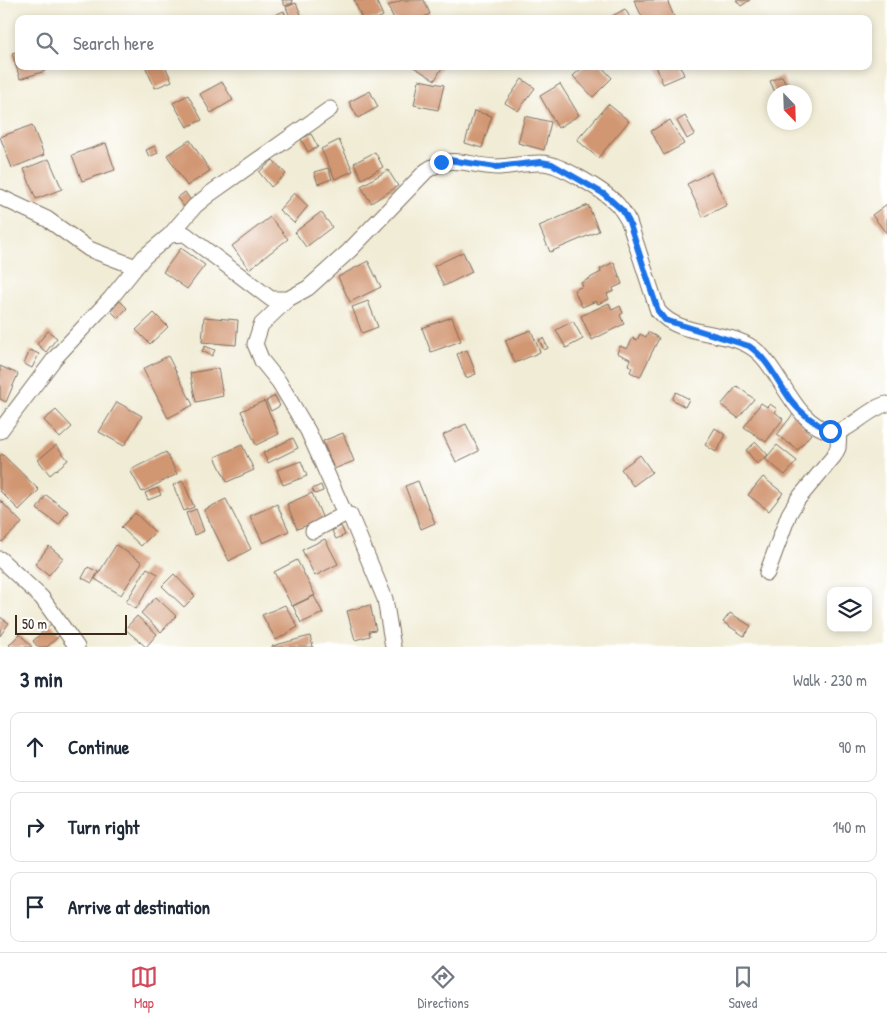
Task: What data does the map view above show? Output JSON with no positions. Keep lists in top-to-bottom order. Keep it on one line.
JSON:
{"scale_bar":"50 m","north":"bottom right","page":{"search":"Search here","scale":"50 m","heading":["3 min","Walk · 230 m"],"list":[["Continue","90 m"],["Turn right","140 m"],"Arrive at destination"],"nav":["Map","Directions","Saved"]}}
